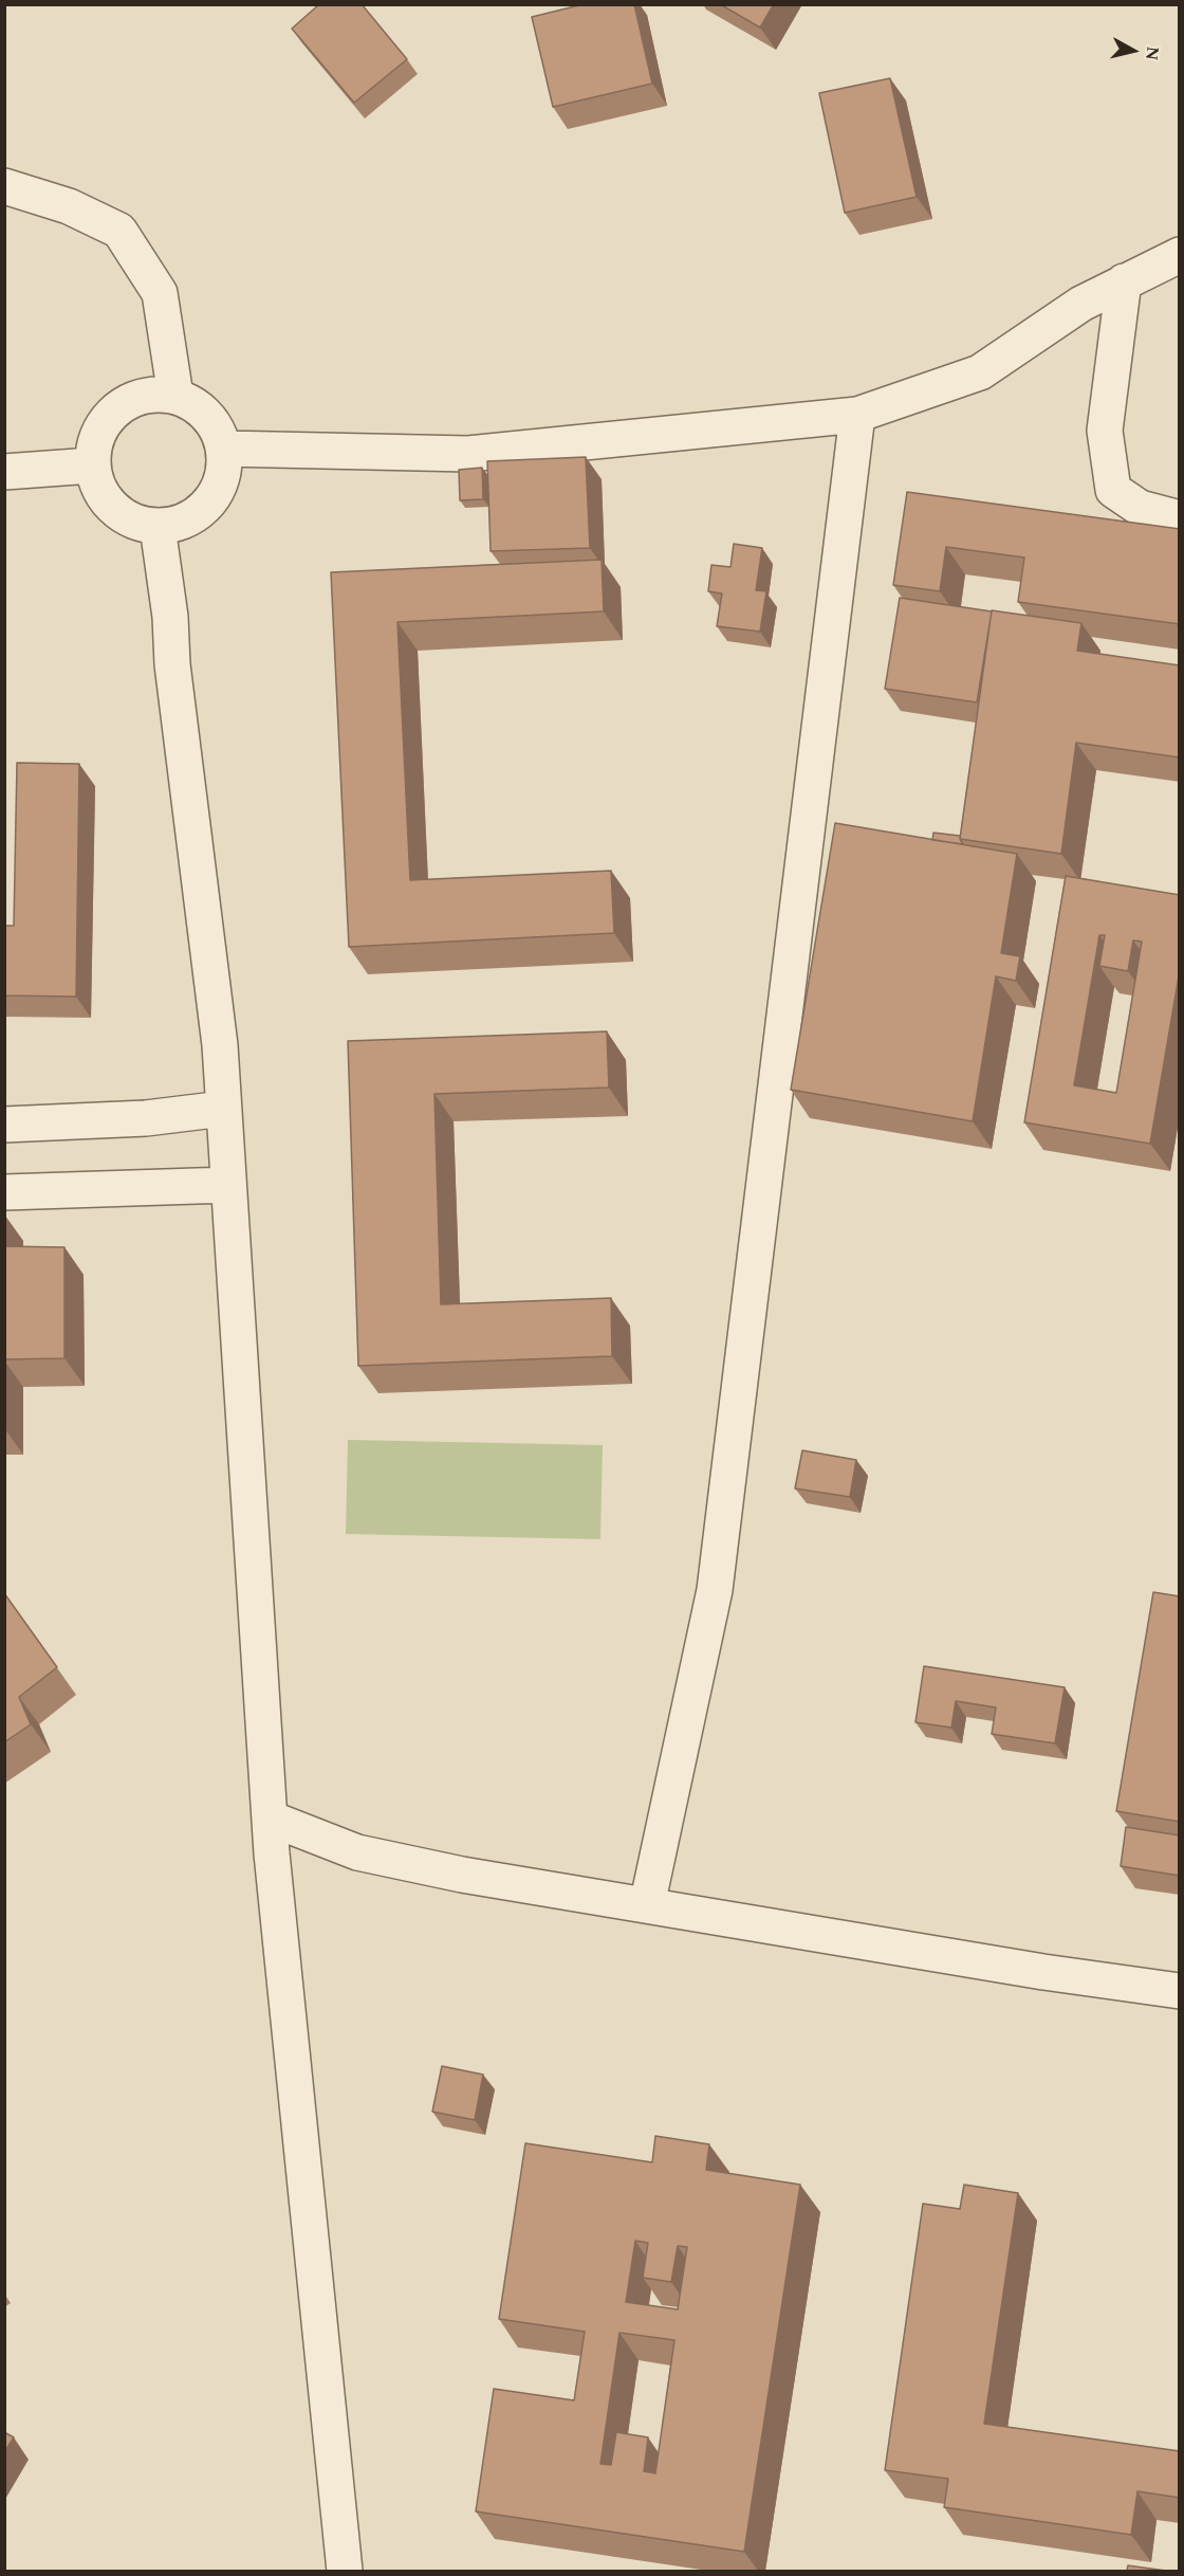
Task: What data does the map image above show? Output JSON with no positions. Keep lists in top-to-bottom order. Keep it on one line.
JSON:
{"north":"right"}
